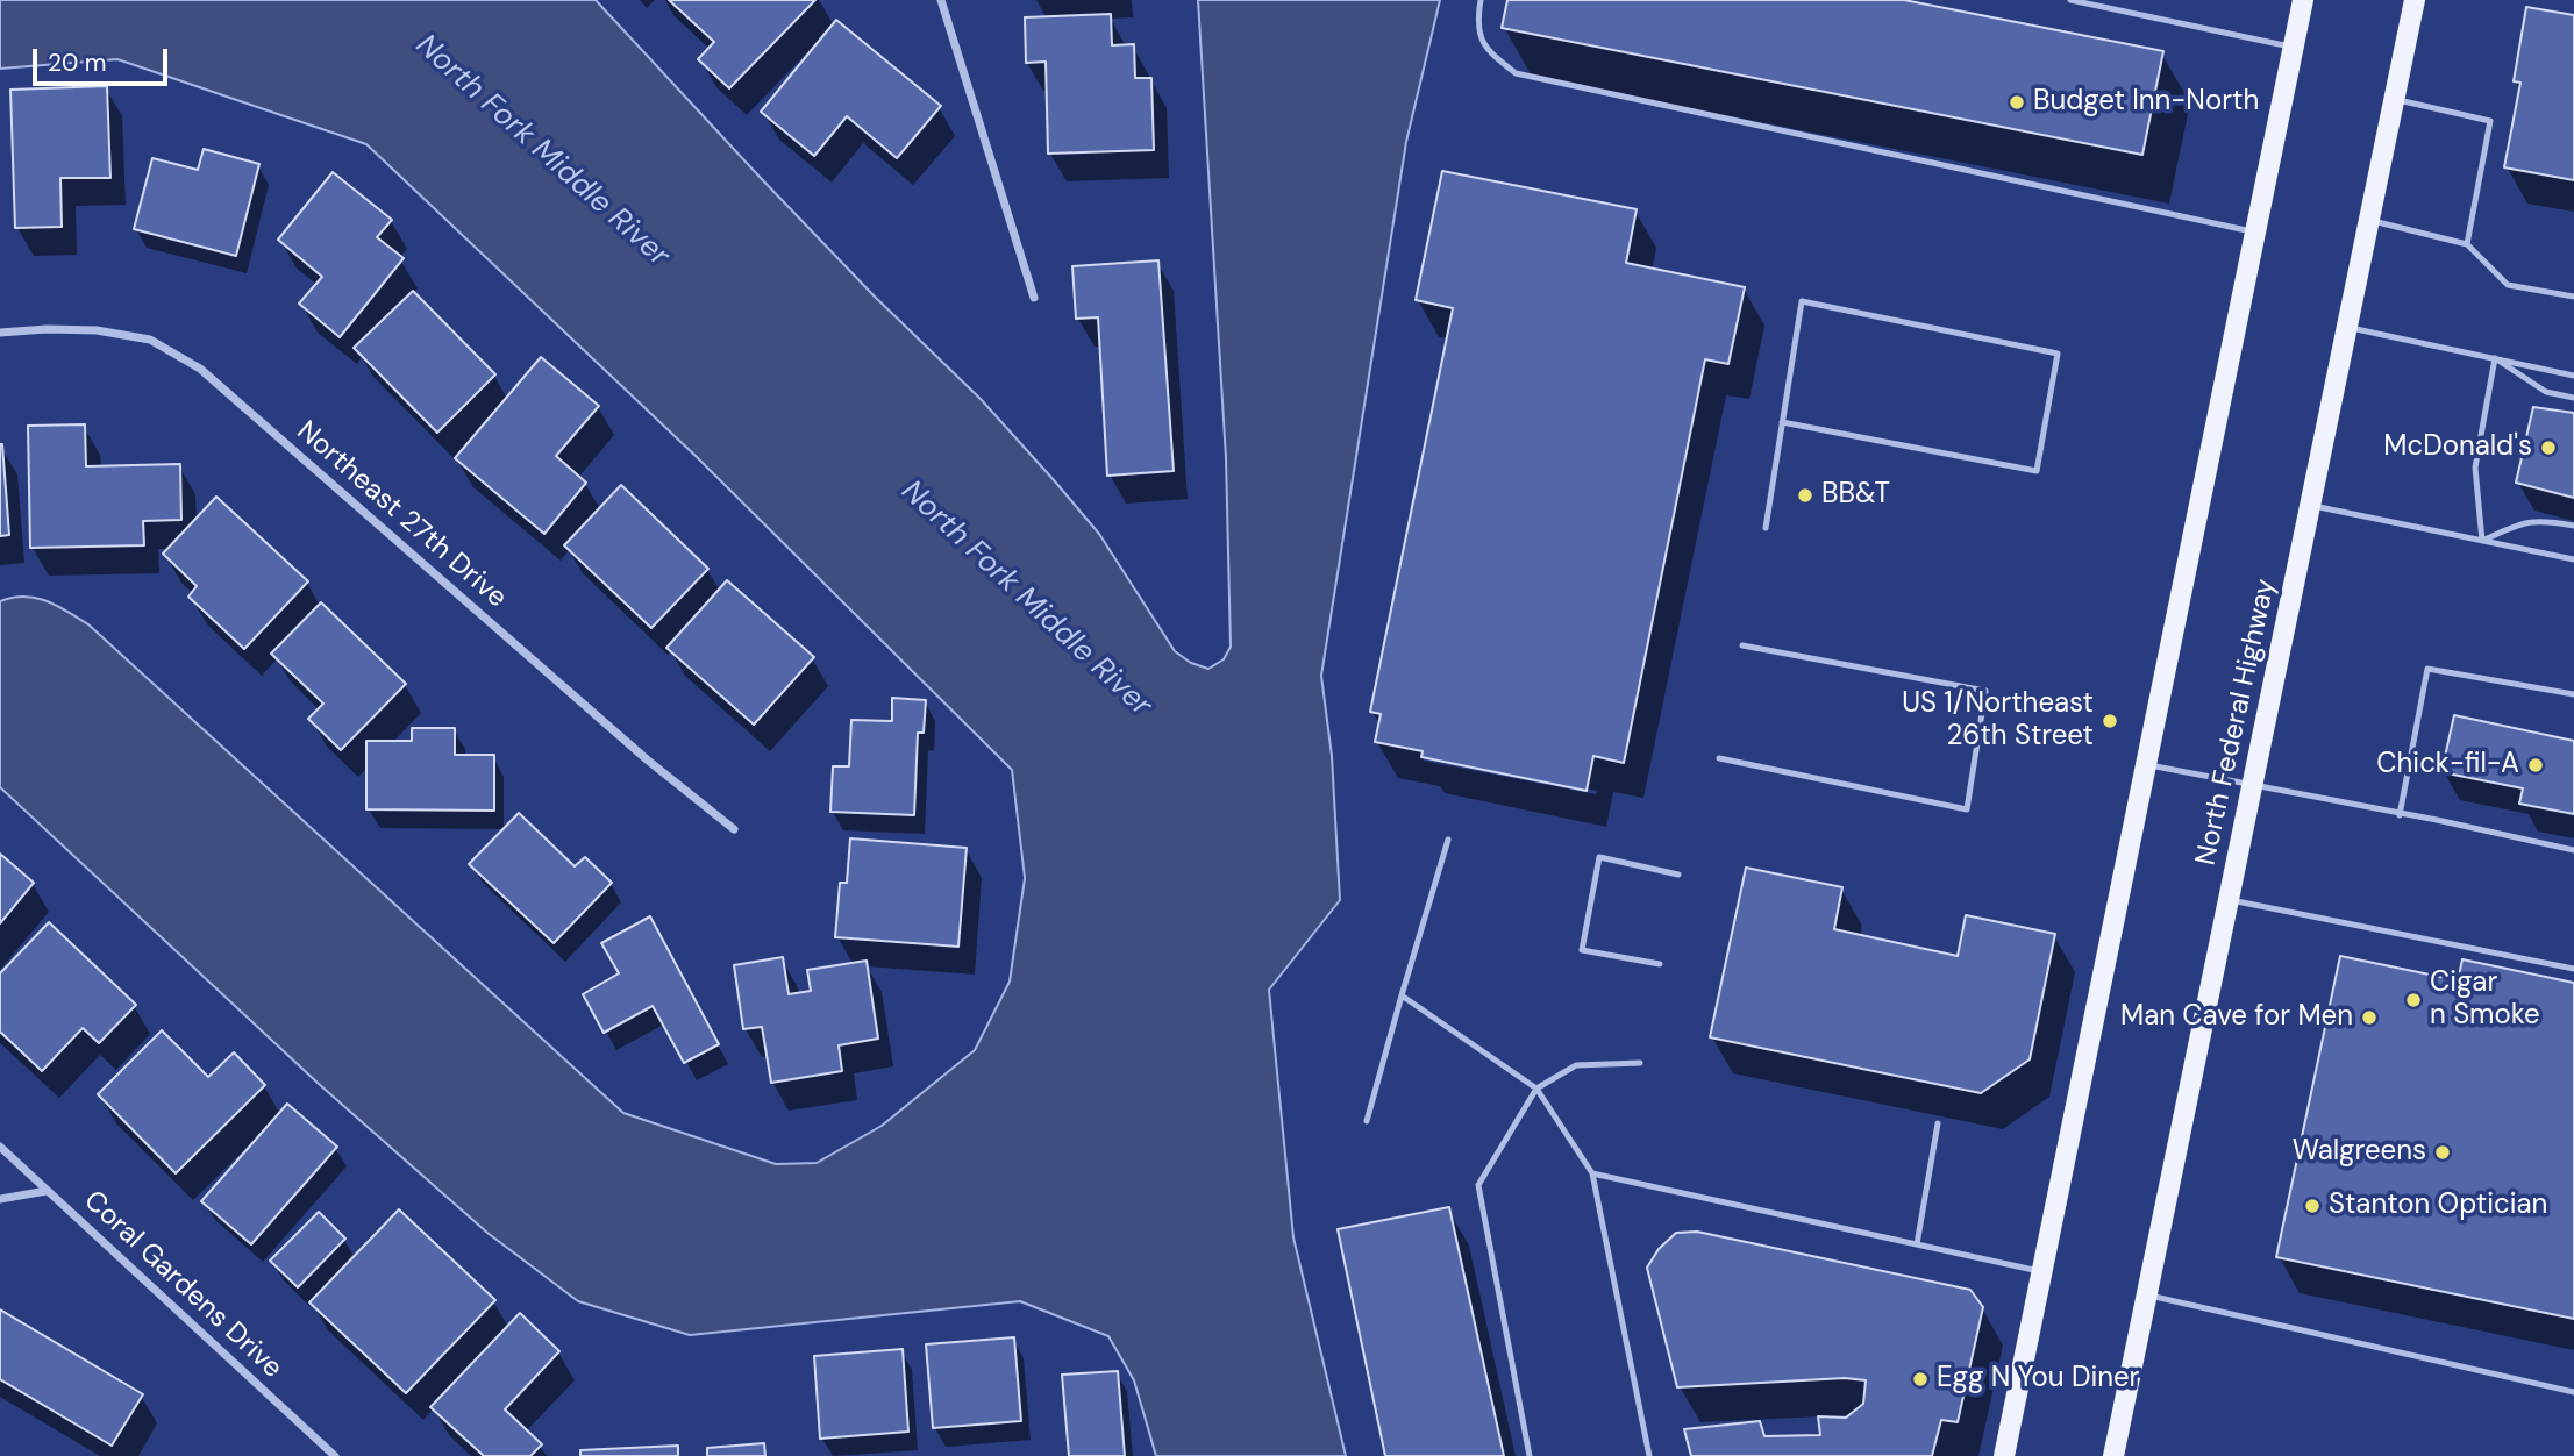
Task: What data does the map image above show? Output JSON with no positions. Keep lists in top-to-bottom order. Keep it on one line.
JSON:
{"streets":{"main road":["North Federal Highway"],"street":["Northeast 27th Drive","Coral Gardens Drive"]},"water":["North Fork Middle River"],"places":["Budget Inn-North","McDonald's","BB&T","US 1/Northeast 26th Street","Chick-fil-A","Cigar n Smoke","Man Cave for Men","Walgreens","Stanton Optician","Egg N You Diner"],"scale_bar":"20 m"}
